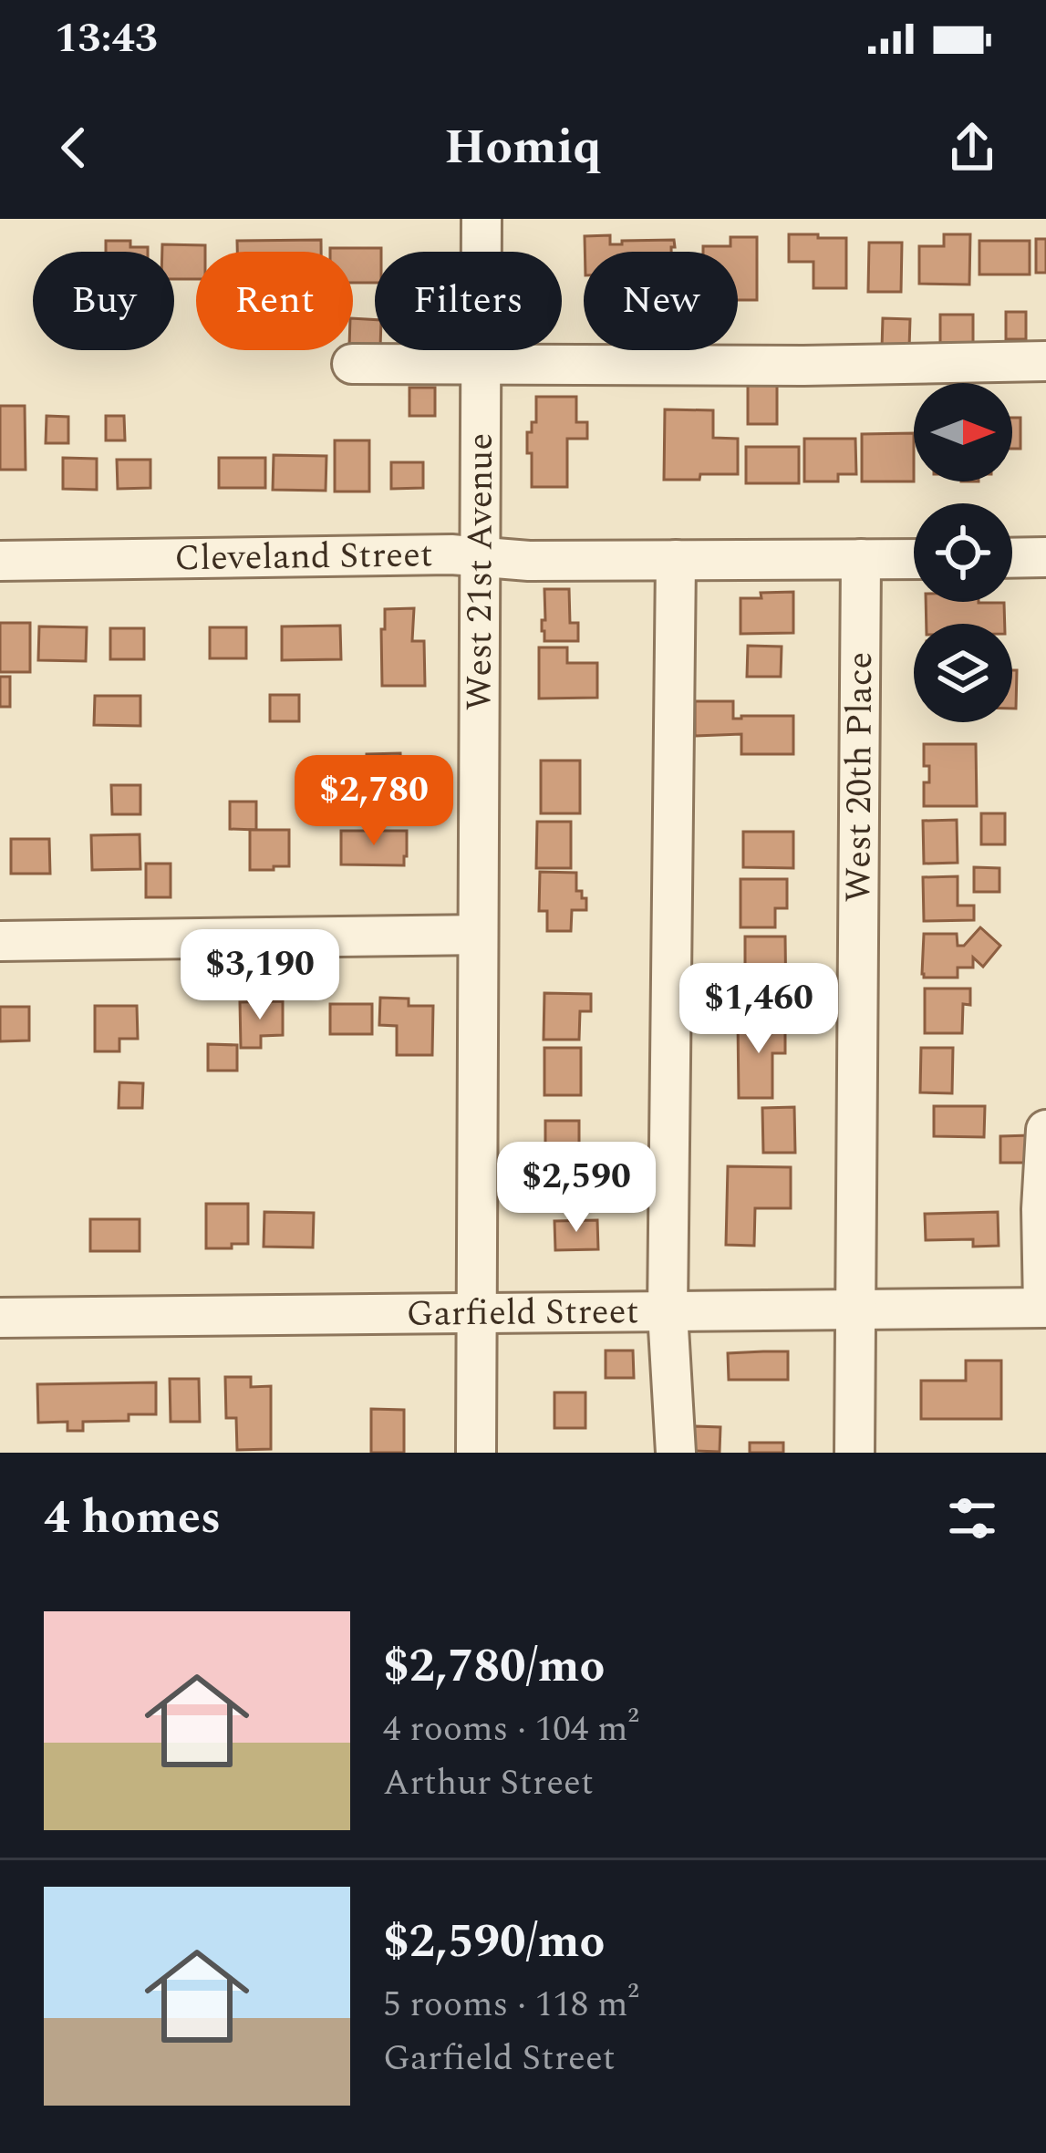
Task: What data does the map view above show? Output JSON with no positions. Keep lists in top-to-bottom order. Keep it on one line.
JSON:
{"streets":{"street":["Cleveland Street","West 21st Avenue","West 20th Place","Garfield Street"]},"crossings":[["Cleveland Street","West 21st Avenue"],["Cleveland Street","West 20th Place"],["West 21st Avenue","Garfield Street"],["West 20th Place","Garfield Street"]],"north":"right","page":{"status":"13:43","header":"Homiq","chip":["Buy","Rent","Filters","New"],"price":["$2,780","$3,190","$1,460","$2,590"],"heading":"4 homes","list":[{"name":"$2,780/mo","note":"4 rooms · 104 m² · Arthur Street"},{"name":"$2,590/mo","note":"5 rooms · 118 m² · Garfield Street"}]}}
